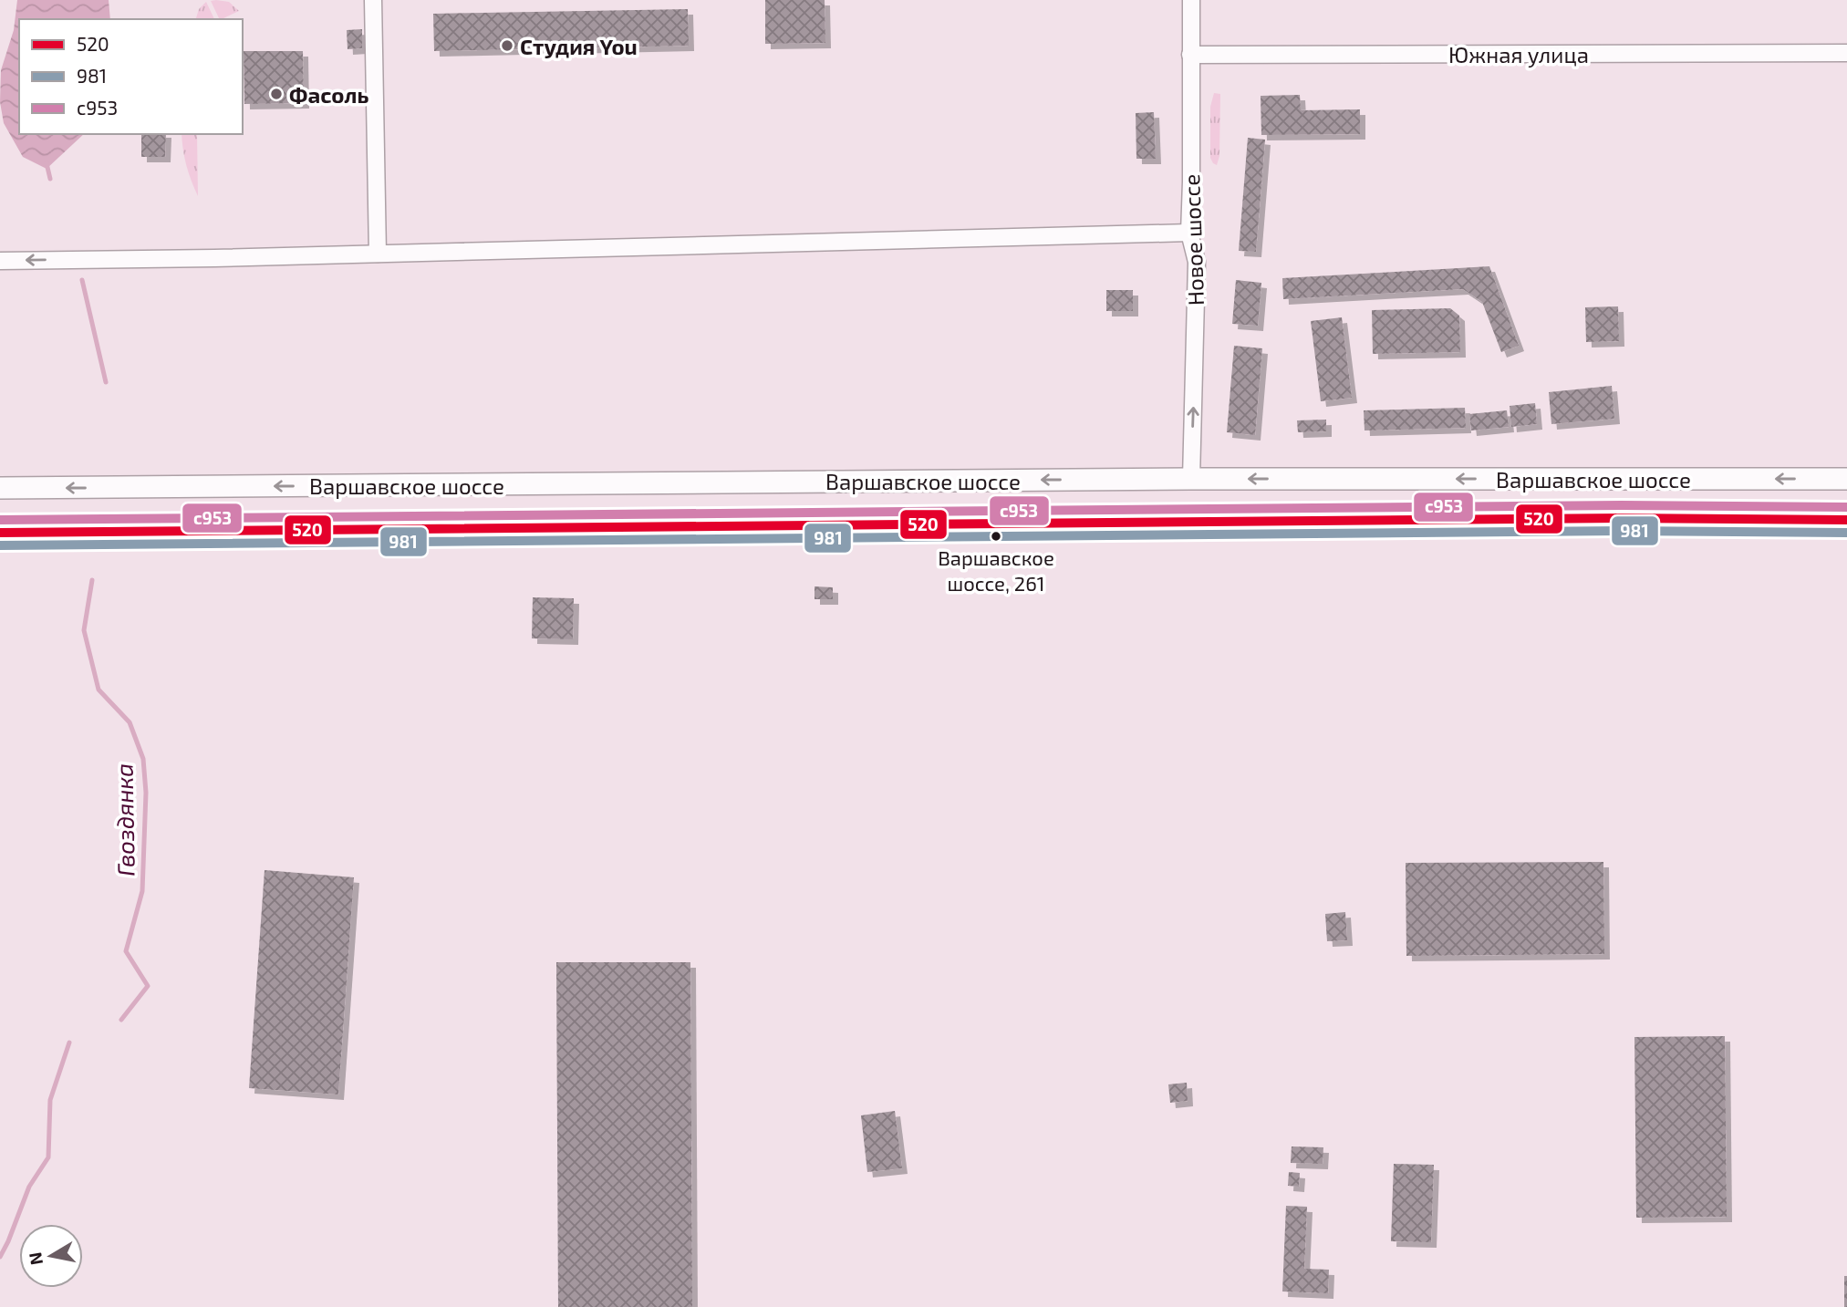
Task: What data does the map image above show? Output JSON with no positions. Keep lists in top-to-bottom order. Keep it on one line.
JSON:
{"streets":{"main road":["Варшавское шоссе"],"street":["Южная улица","Новое шоссе"]},"crossings":[["Южная улица","Новое шоссе"],["Новое шоссе","Варшавское шоссе"]],"one_way":["Новое шоссе"],"water":["Гвоздянка"],"places":["Студия You","Фасоль","Варшавское шоссе, 261"],"lines":["transit line с953","transit line 520","transit line 981"],"legend":["520","981","с953"],"north":"left"}
